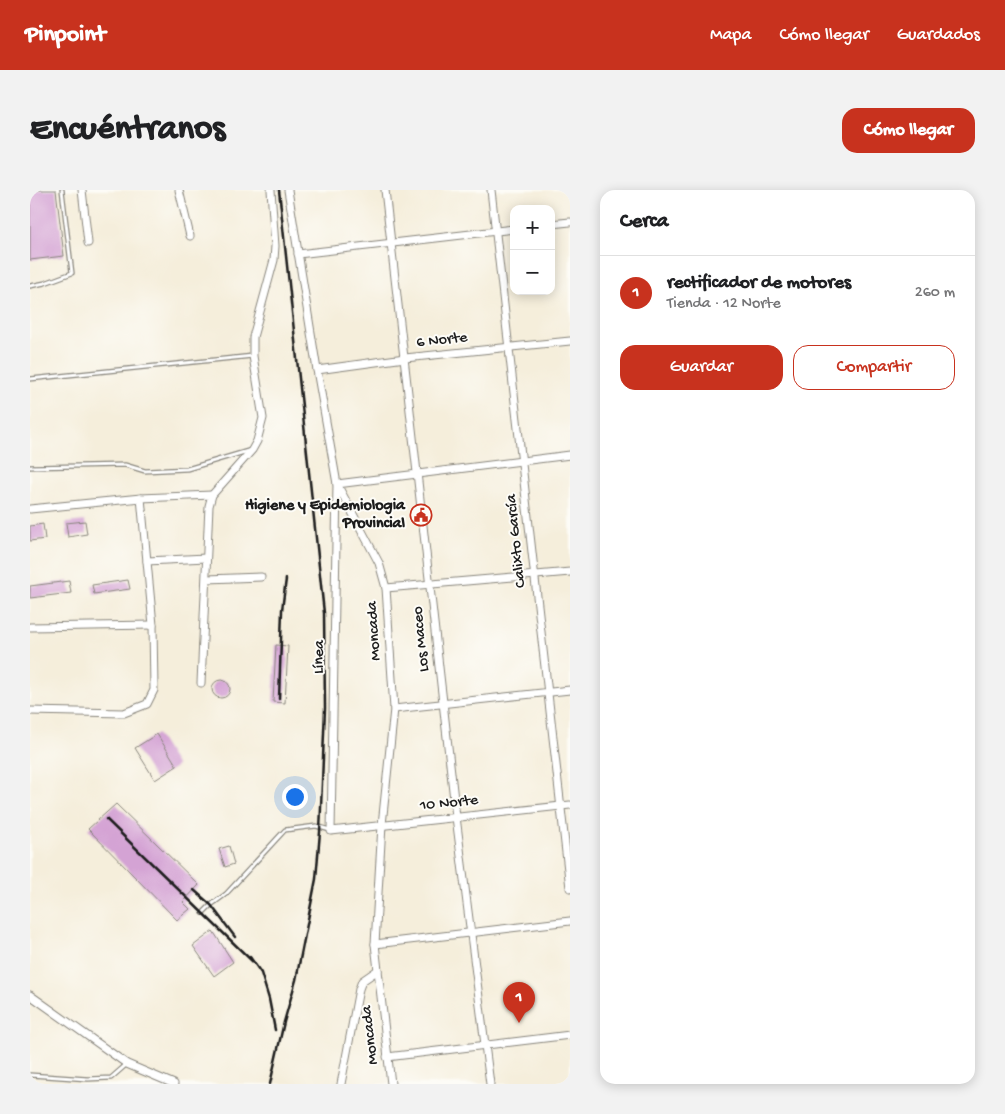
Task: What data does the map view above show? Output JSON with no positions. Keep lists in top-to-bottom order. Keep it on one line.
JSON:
{"streets":{"street":["6 Norte","Calixto García","Moncada","Los Maceo","Línea","10 Norte"]},"crossings":[["6 Norte","Calixto García"],["6 Norte","Moncada"],["6 Norte","Los Maceo"],["Calixto García","10 Norte"],["Moncada","Línea"],["Moncada","10 Norte"],["Los Maceo","10 Norte"],["Línea","10 Norte"]],"places":{"public building":["Higiene y Epidemiologia Provincial"]},"page":{"header":"Pinpoint","nav":["Mapa","Cómo llegar","Guardados"],"buttons":["Cómo llegar",["Guardar","Compartir"]],"title":"Encuéntranos","heading":"Cerca","map_buttons":["+","−"],"list":[{"mark":"1","name":"rectificador de motores","note":"Tienda · 12 Norte","value":"260 m"}],"pins":"1"}}
